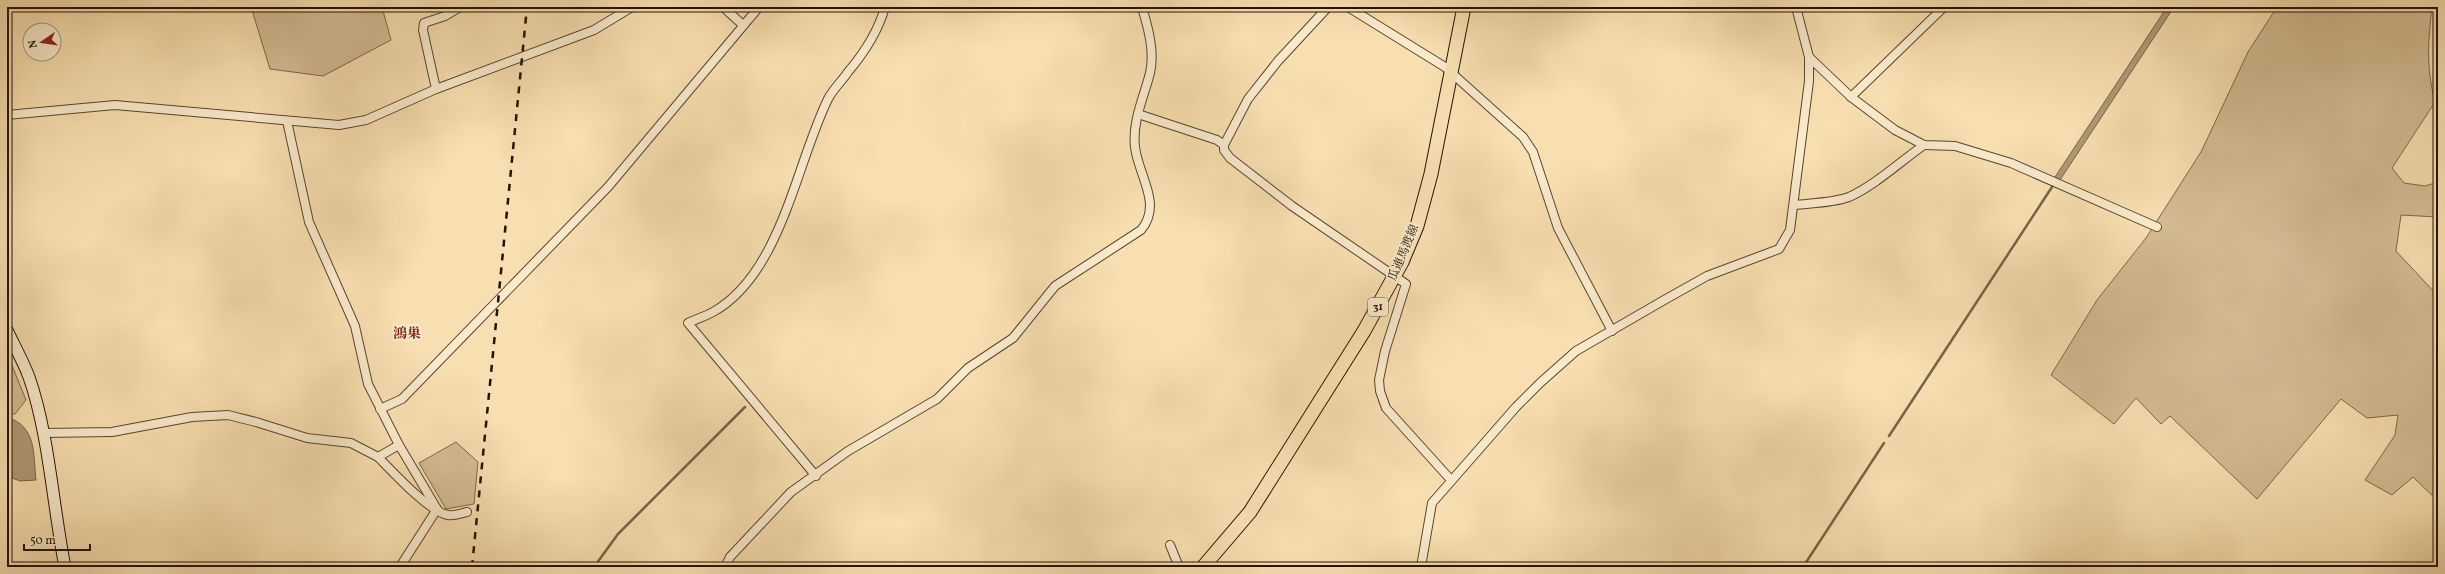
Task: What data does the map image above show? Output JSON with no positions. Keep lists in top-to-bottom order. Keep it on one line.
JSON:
{"streets":{"main road":["瓜連馬渡線","31"]},"districts":["鴻巣"],"scale_bar":"50 m","north":"left"}
